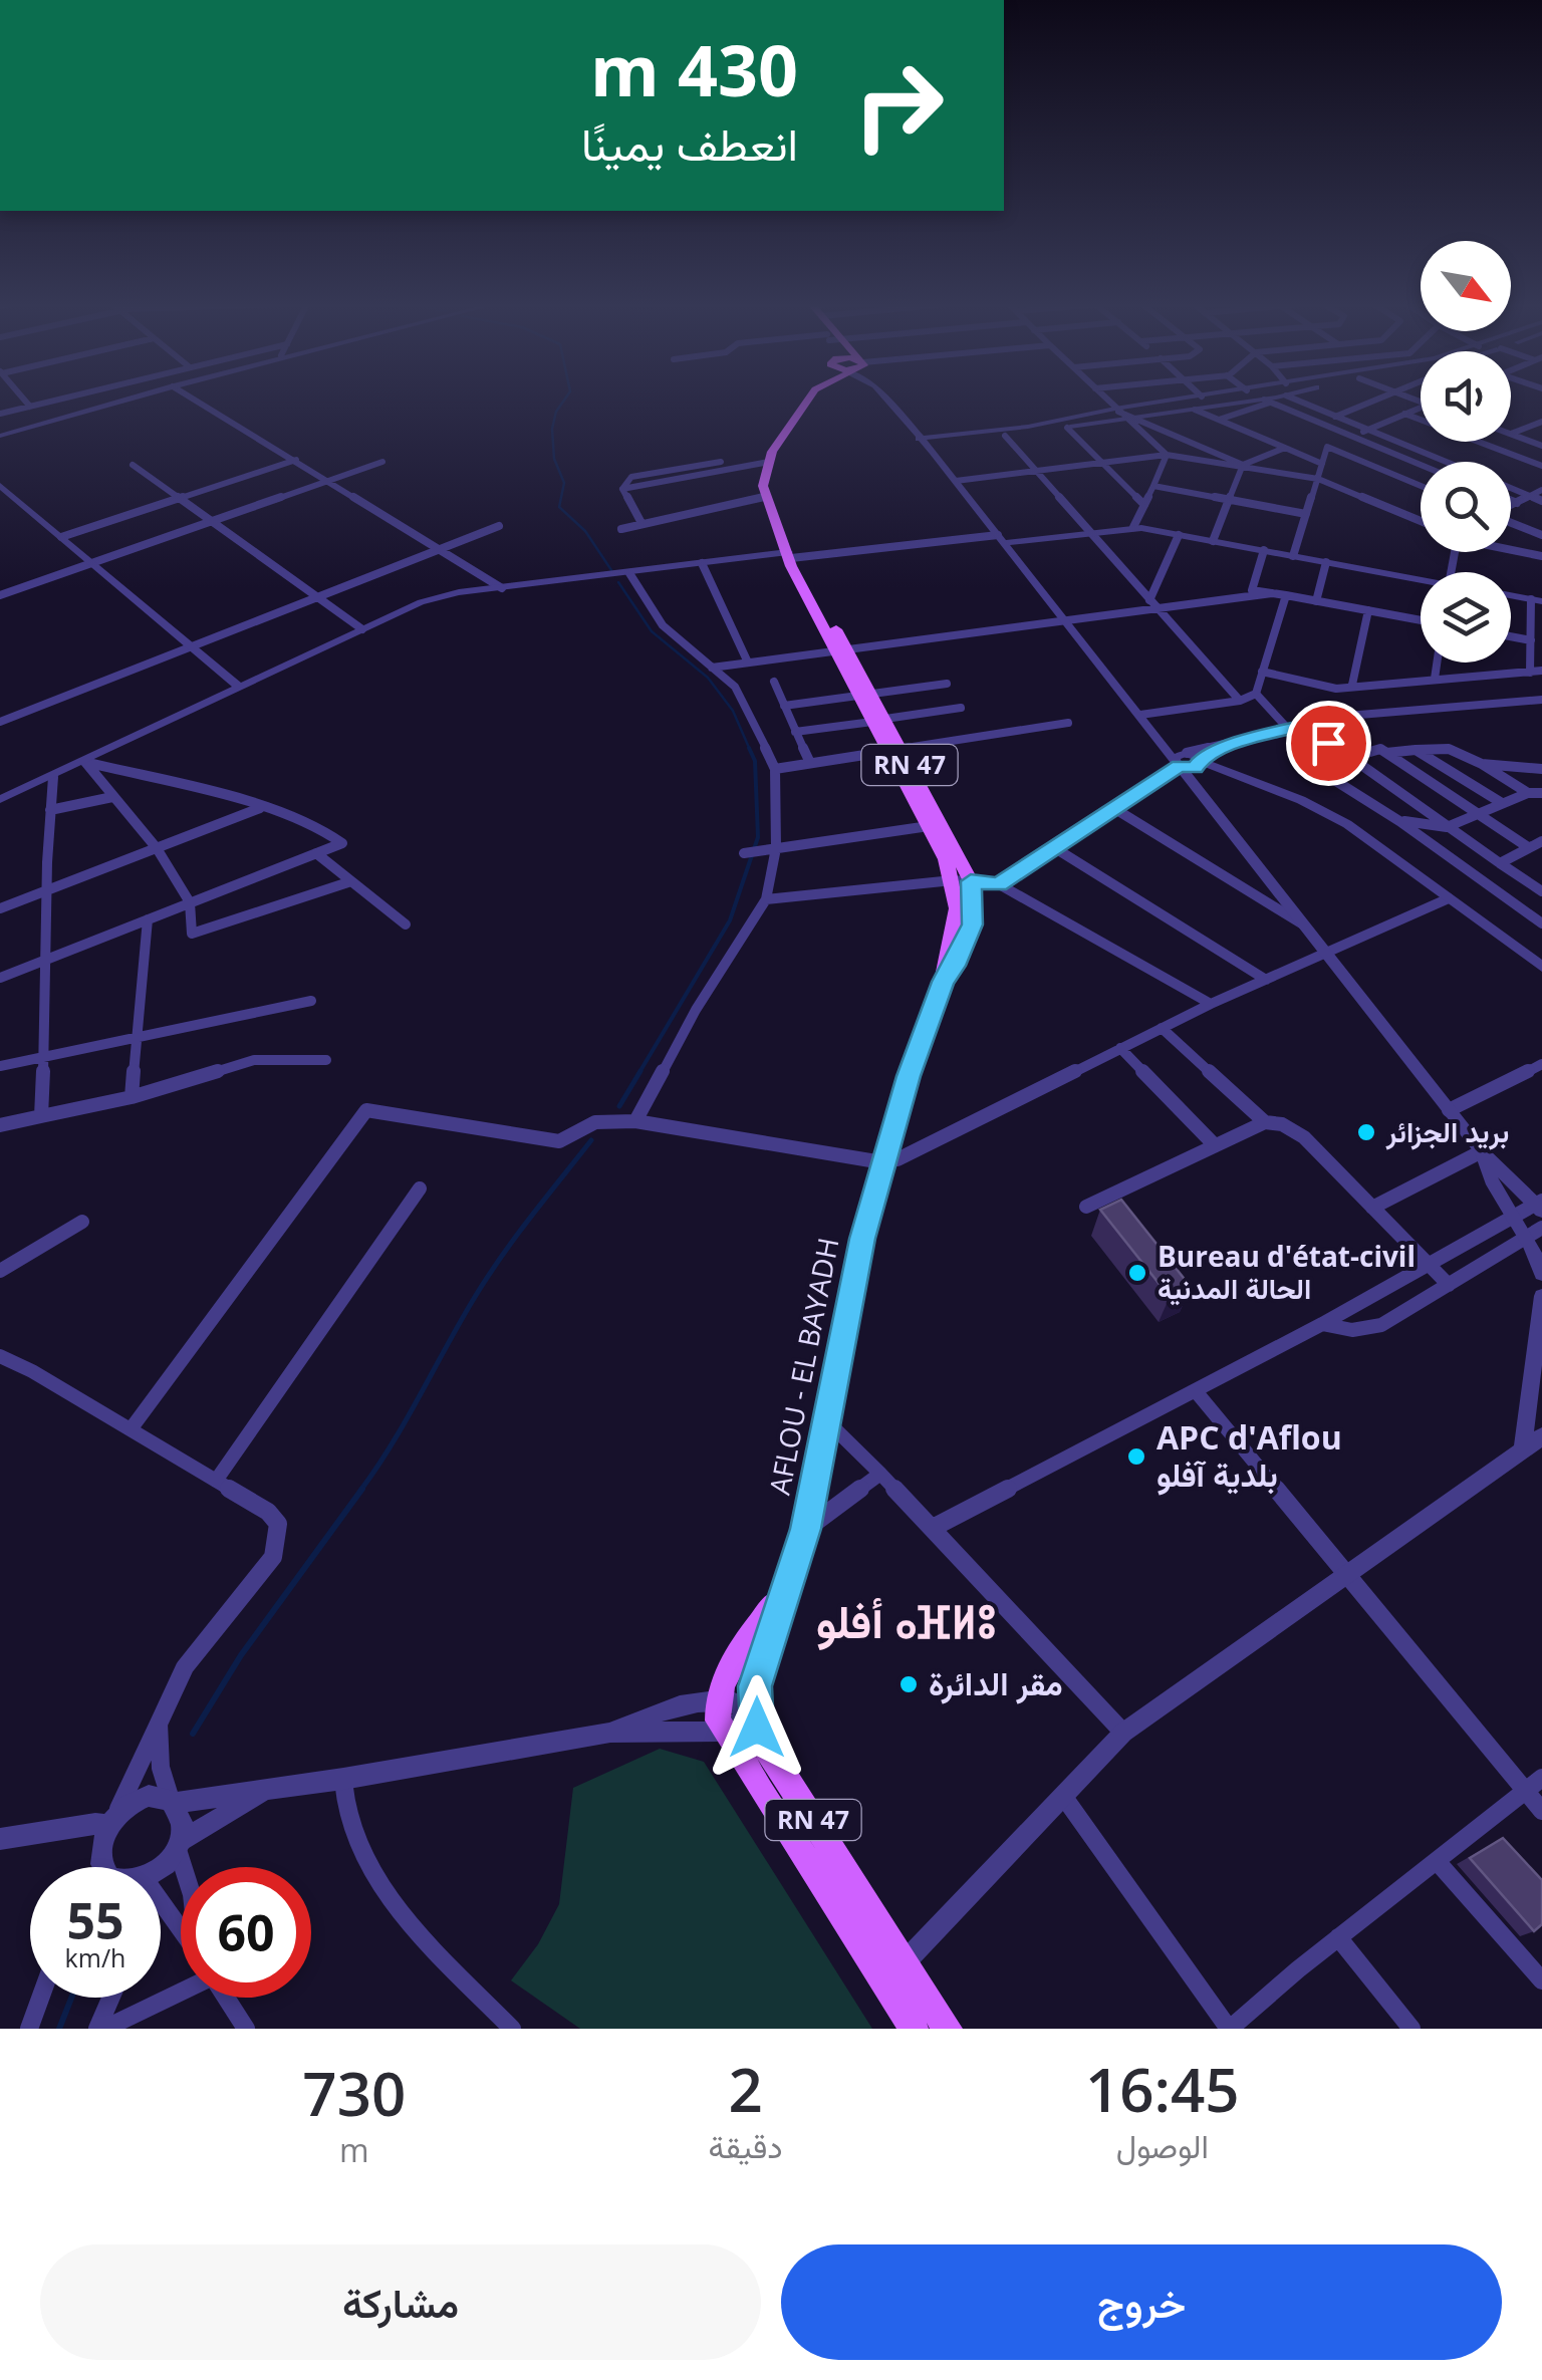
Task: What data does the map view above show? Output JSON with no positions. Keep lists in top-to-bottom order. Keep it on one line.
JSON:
{"streets":{"main road":["RN 47","AFLOU - EL BAYADH"]},"crossings":[["RN 47","AFLOU - EL BAYADH"]],"districts":["أفلو ⴰⴼⵍⵓ"],"places":["بريد الجزائر","Bureau d'état-civil الحالة المدنية","APC d'Aflou بلدية آفلو","مقر الدائرة"],"north":"bottom right","page":{"turn":["430 m","انعطف يمينًا"],"speed":"55 km/h","limit":"60","eta":["16:45","الوصول","2","دقيقة","730","m"],"buttons":["خروج","مشاركة"]}}
